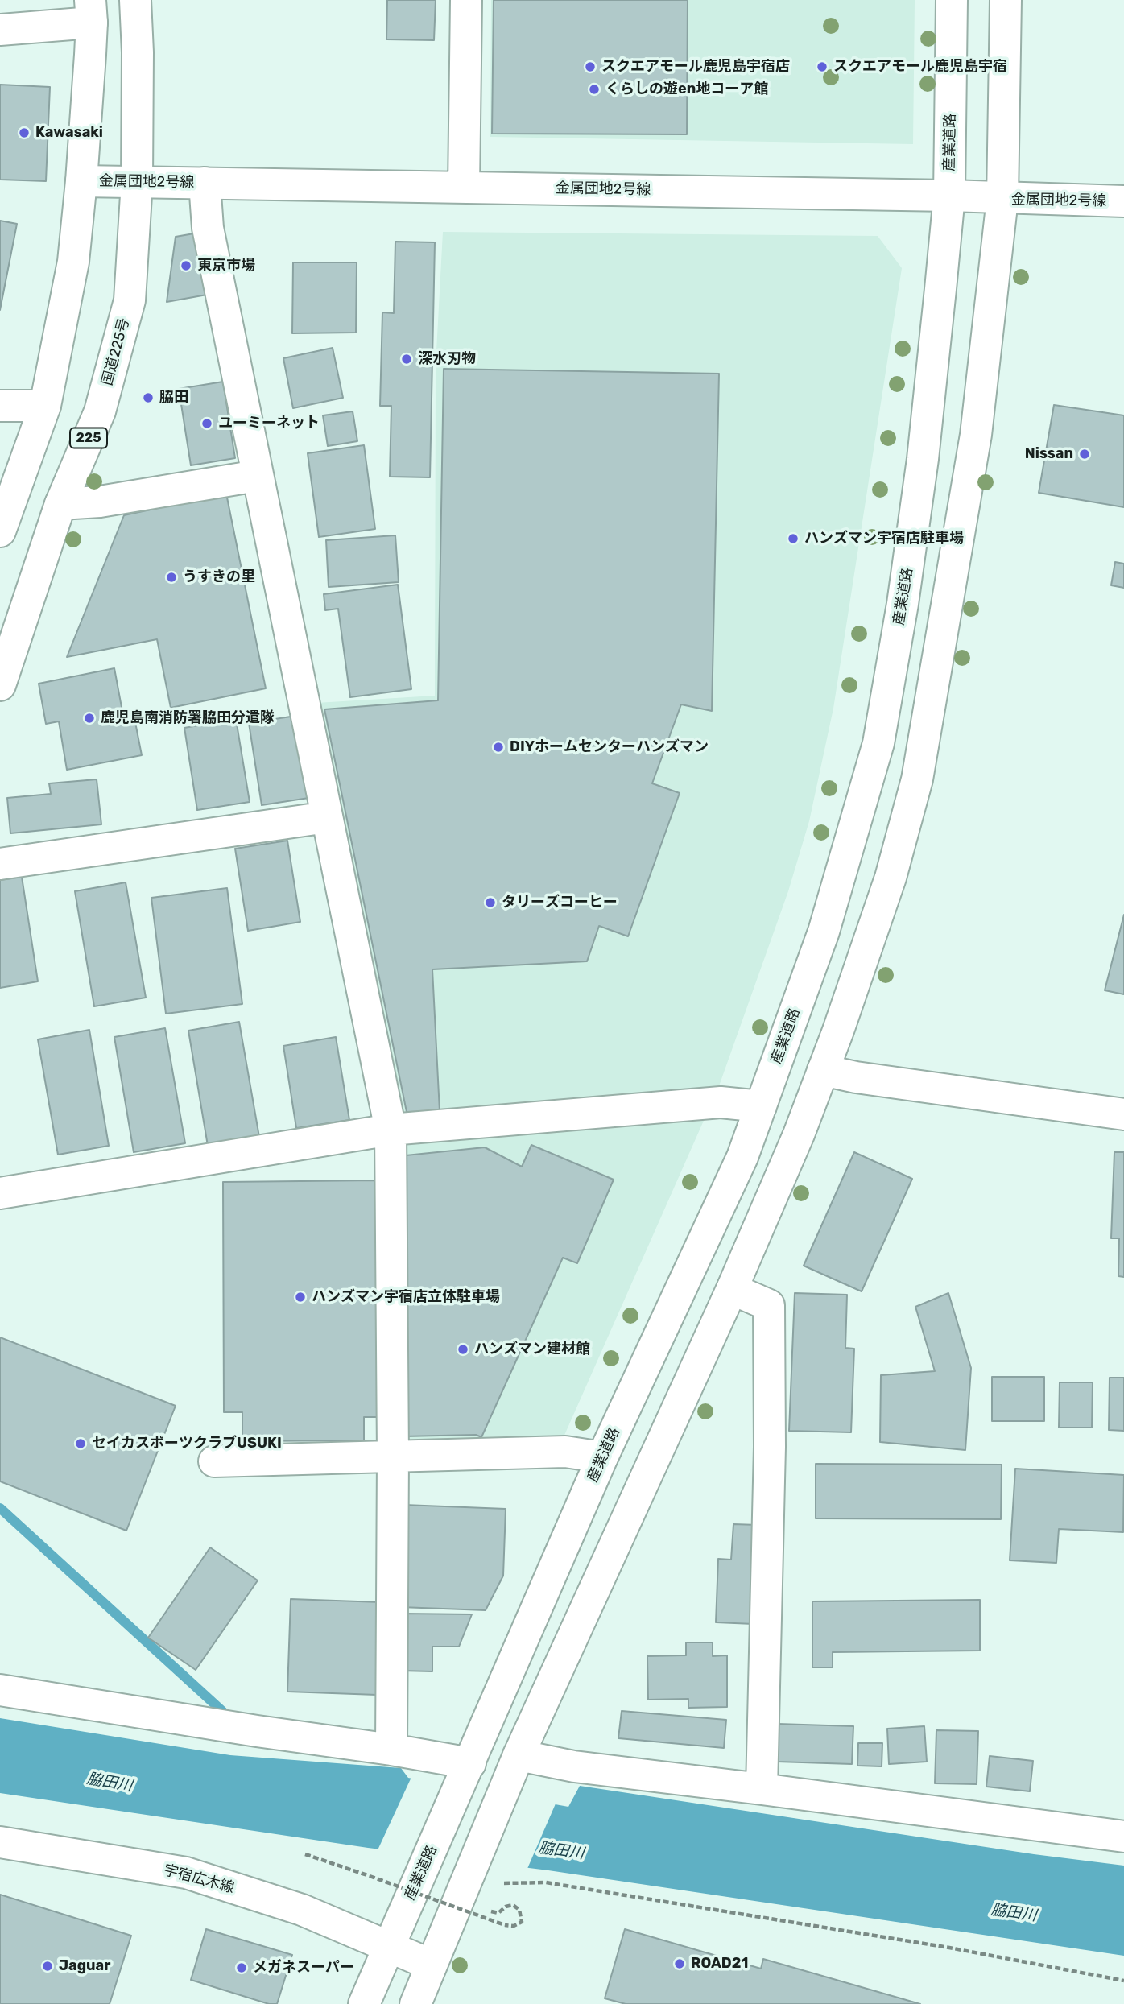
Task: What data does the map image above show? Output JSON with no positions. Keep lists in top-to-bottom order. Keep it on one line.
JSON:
{"streets":{"main road":["産業道路","金属団地2号線","国道225号","225","宇宿広木線"]},"crossings":[["産業道路","金属団地2号線"],["産業道路","宇宿広木線"],["金属団地2号線","国道225号"]],"water":["脇田川"],"places":["スクエアモール鹿児島宇宿店","スクエアモール鹿児島宇宿","くらしの遊en地コーア館","Kawasaki","東京市場","深水刃物","脇田","ユーミーネット","Nissan","ハンズマン宇宿店駐車場","うすきの里","鹿児島南消防署脇田分遣隊","DIYホームセンターハンズマン","タリーズコーヒー","ハンズマン宇宿店立体駐車場","ハンズマン建材館","セイカスポーツクラブUSUKI","ROAD21","Jaguar","メガネスーパー"]}
